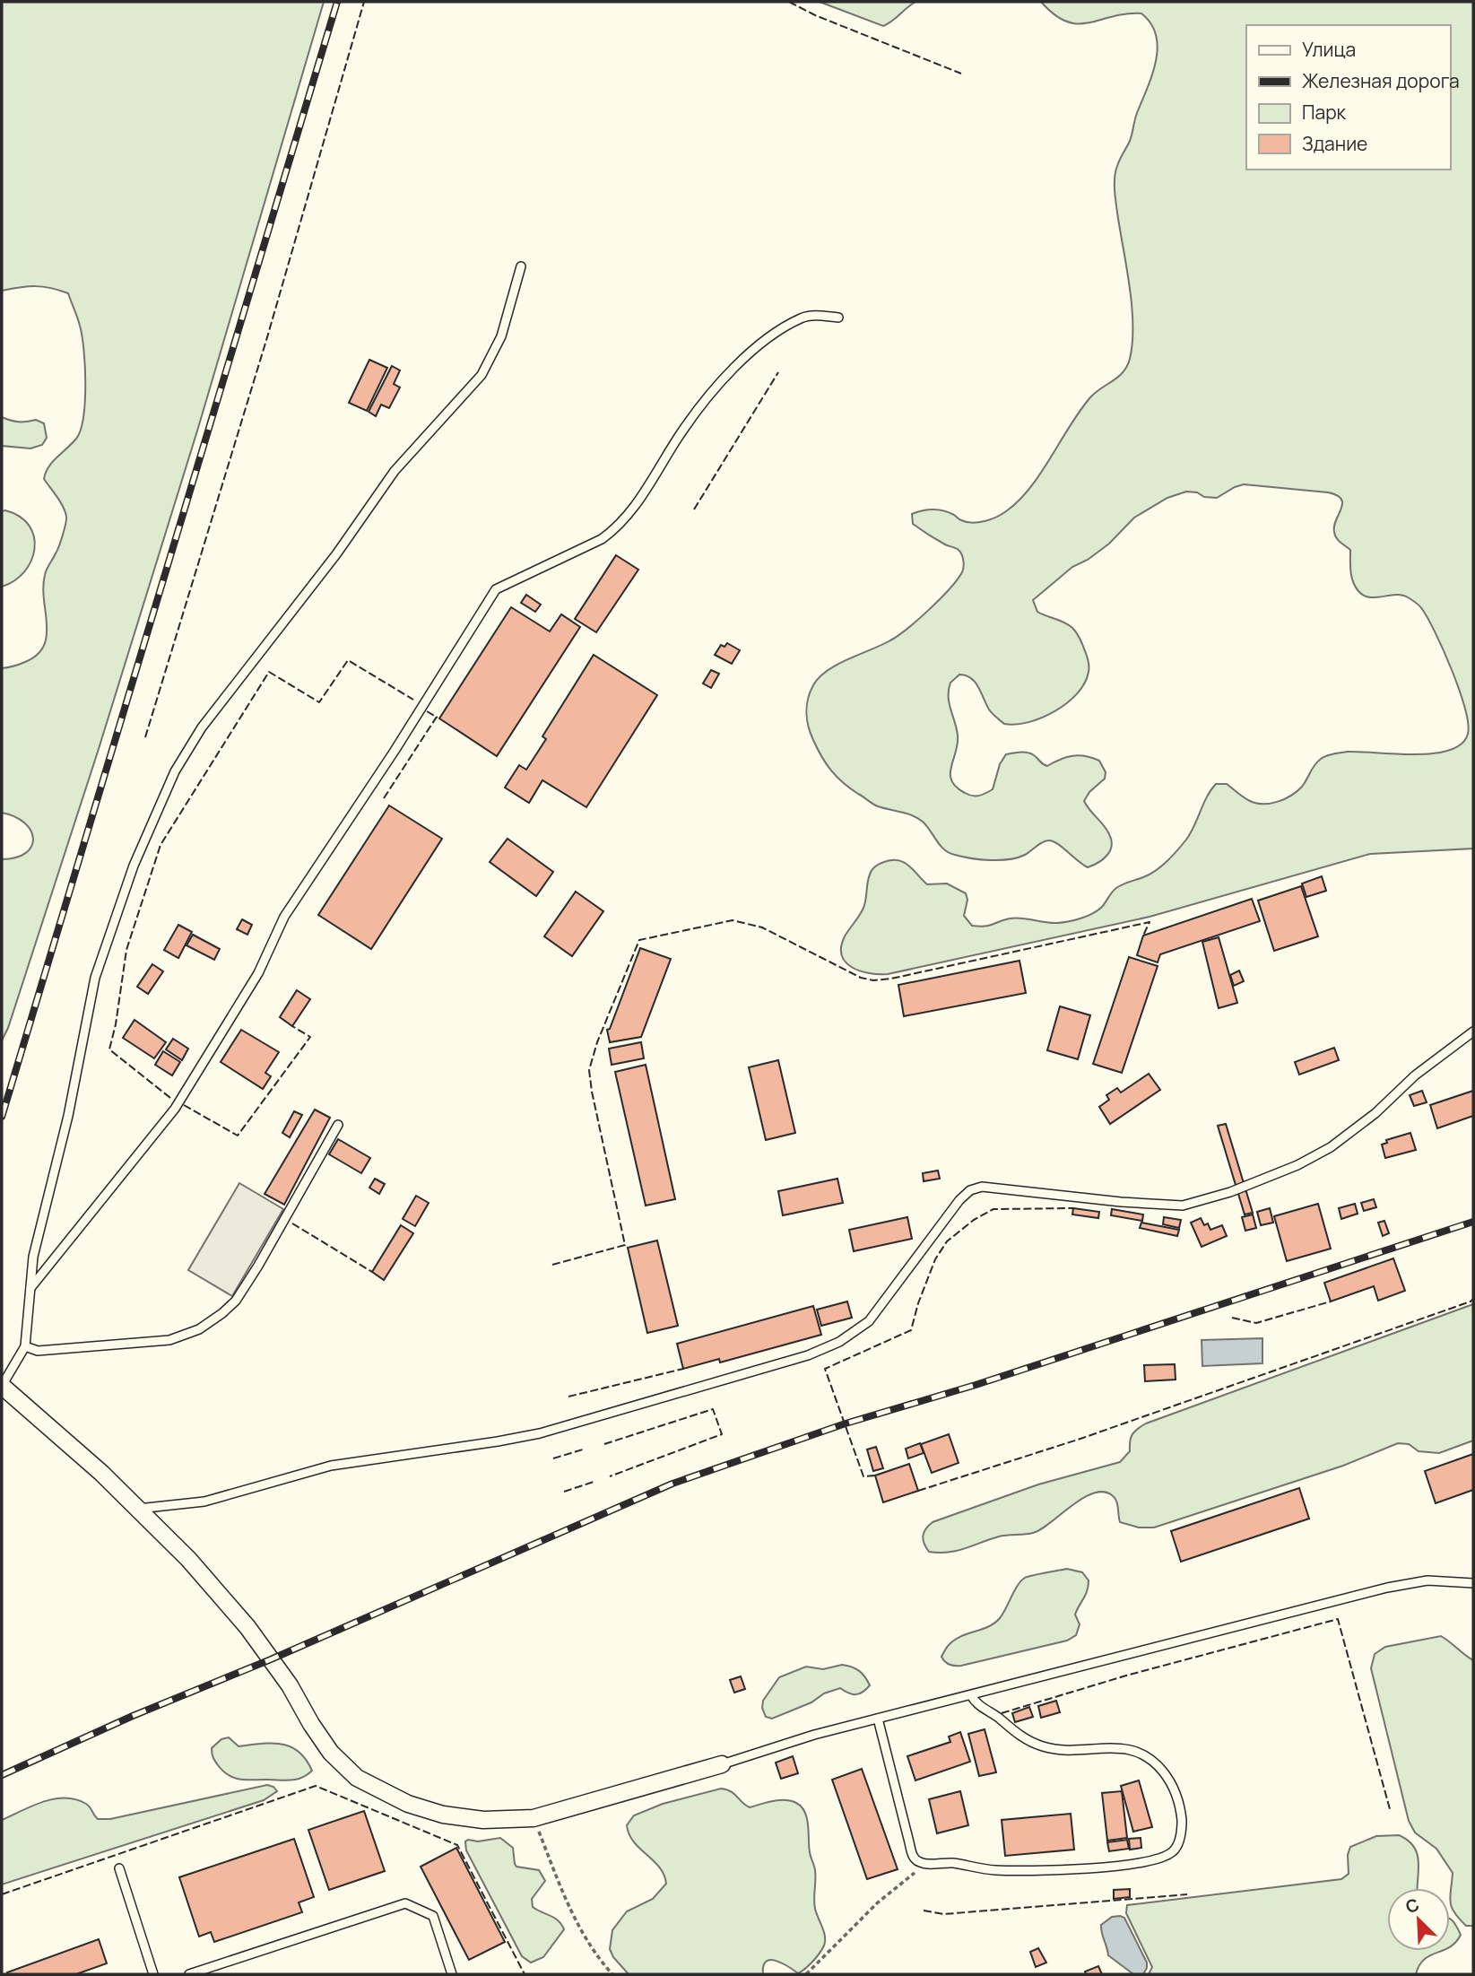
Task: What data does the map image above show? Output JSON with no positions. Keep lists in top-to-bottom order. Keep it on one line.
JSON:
{"legend":["Улица","Железная дорога","Парк","Здание"],"north":"top left"}
